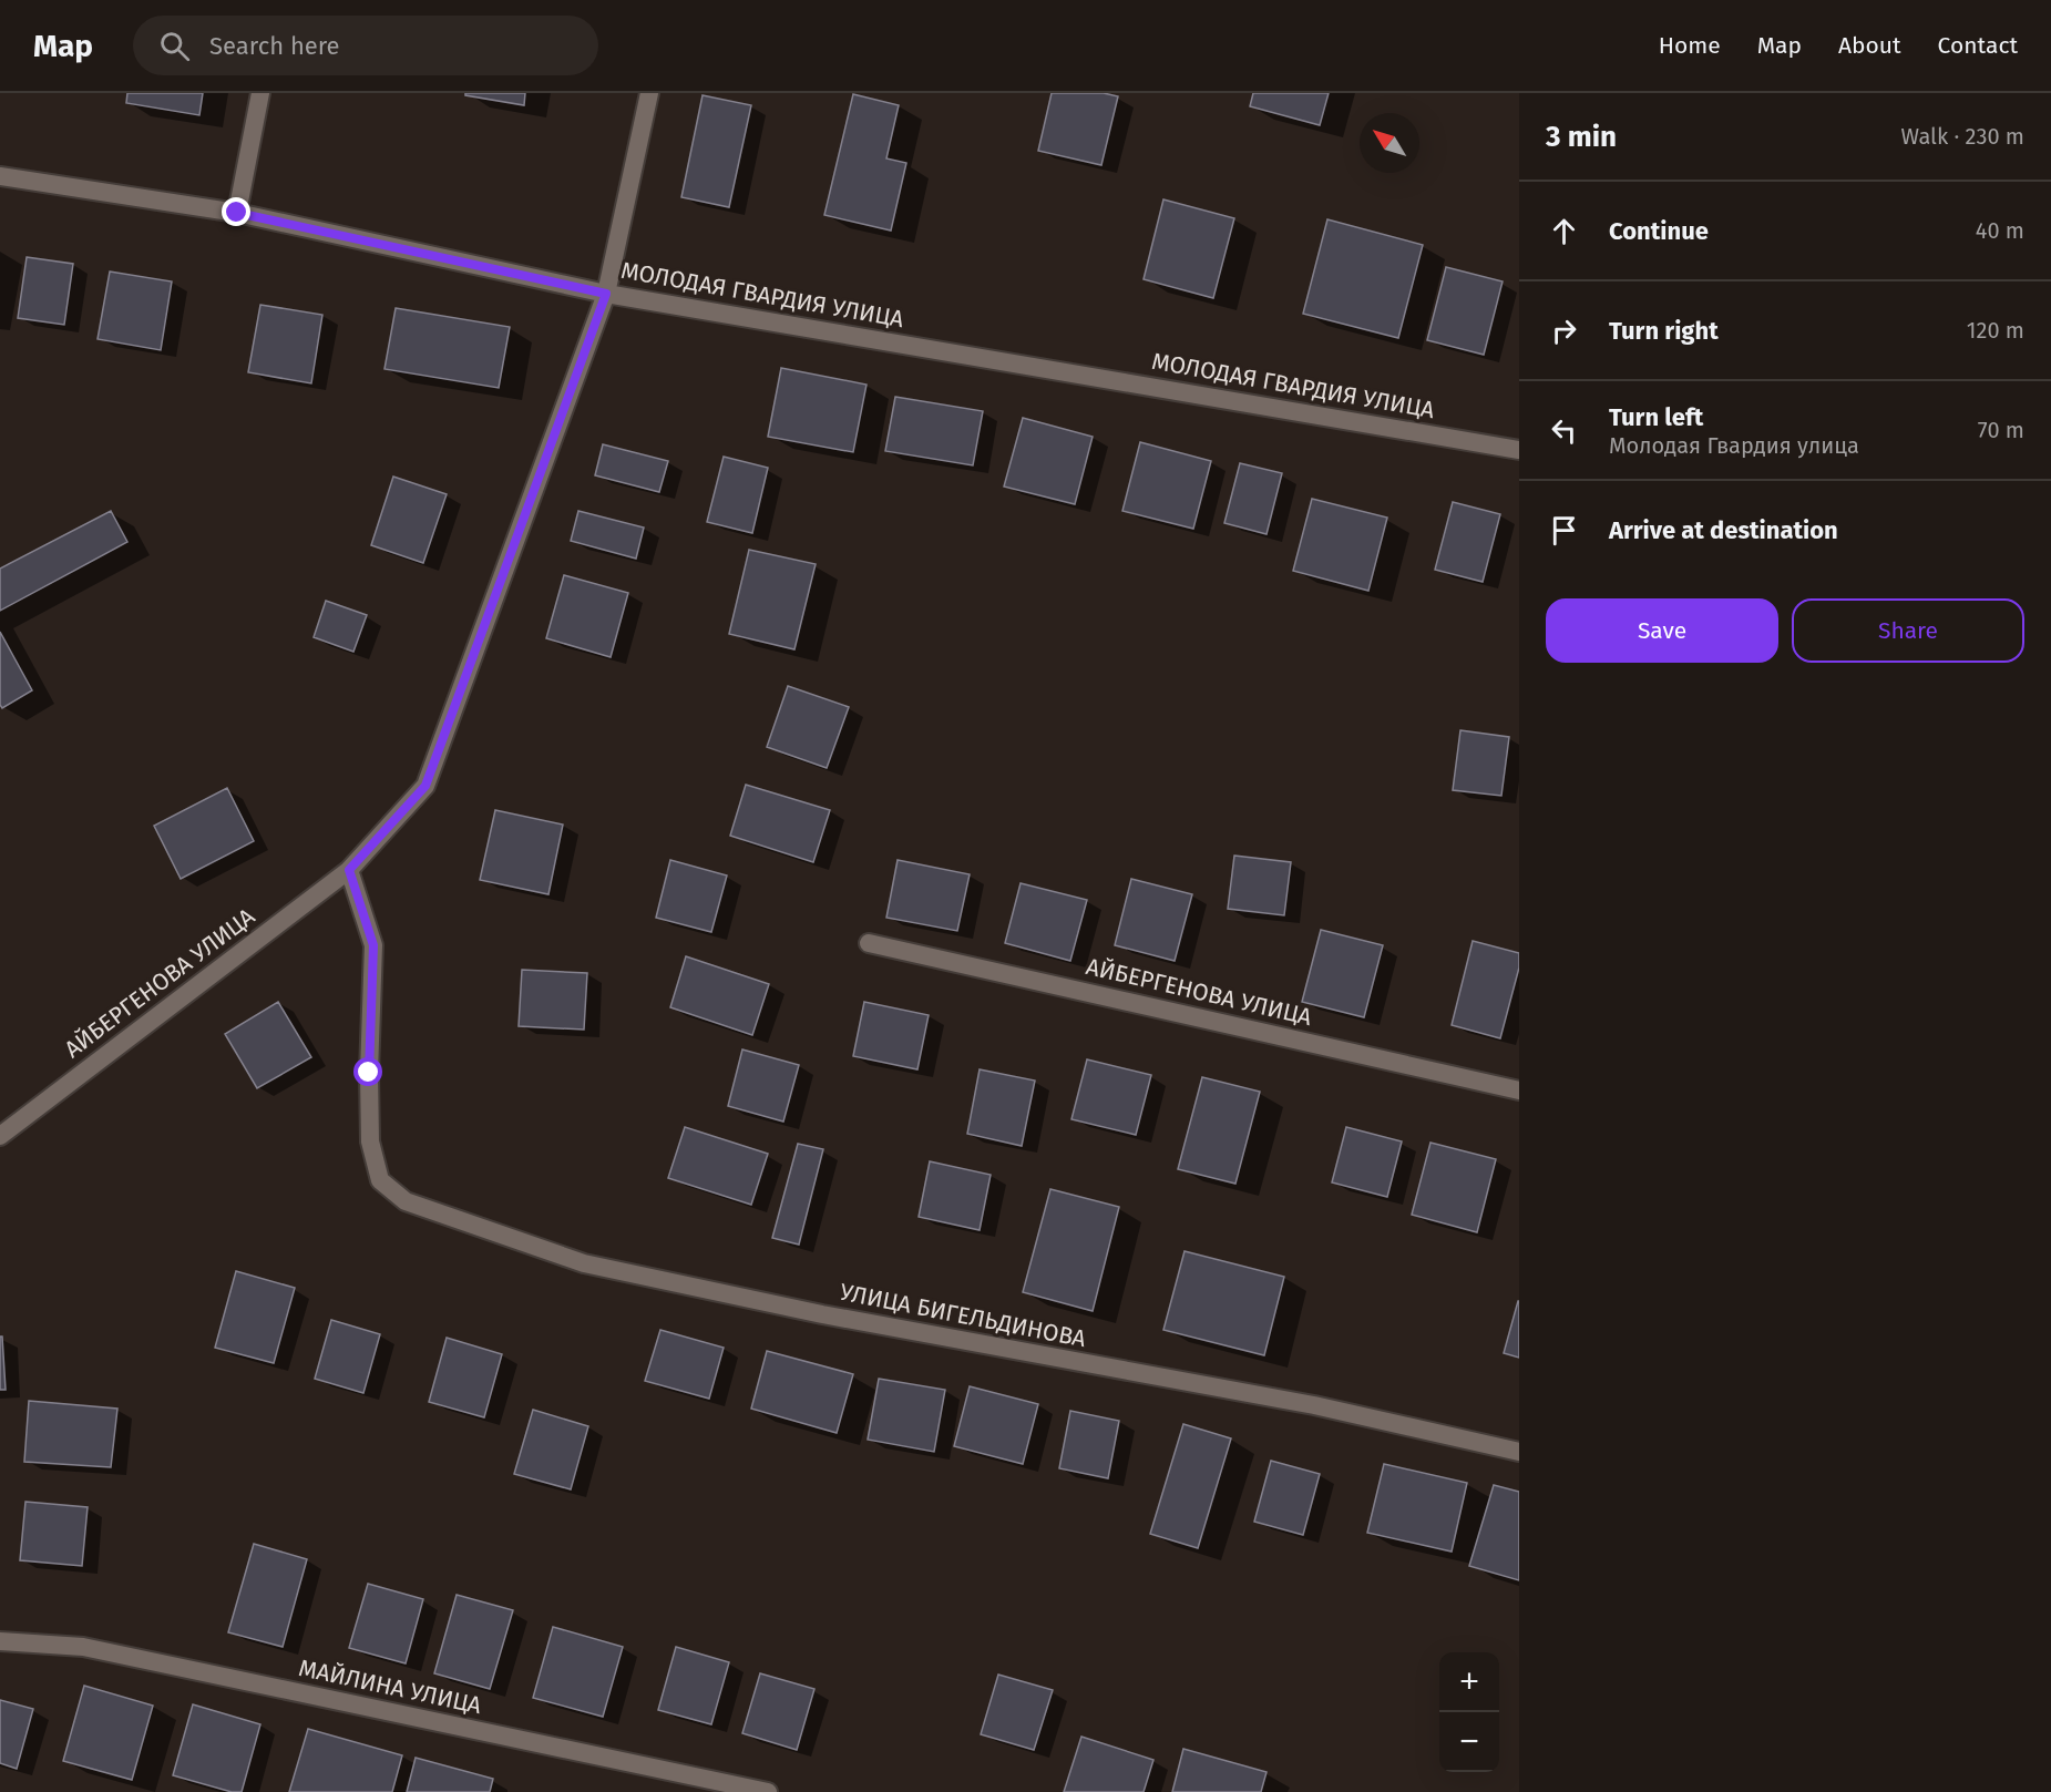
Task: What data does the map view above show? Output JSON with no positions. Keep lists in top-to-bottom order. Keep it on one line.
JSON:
{"streets":{"street":["МОЛОДАЯ ГВАРДИЯ УЛИЦА","АЙБЕРГЕНОВА УЛИЦА","УЛИЦА БИГЕЛЬДИНОВА","МАЙЛИНА УЛИЦА"]},"crossings":[["МОЛОДАЯ ГВАРДИЯ УЛИЦА","АЙБЕРГЕНОВА УЛИЦА"],["АЙБЕРГЕНОВА УЛИЦА","УЛИЦА БИГЕЛЬДИНОВА"]],"north":"top left","page":{"header":"Map","search":"Search here","nav":["Home","Map","About","Contact"],"heading":["3 min","Walk · 230 m"],"list":[["Continue","40 m"],["Turn right","120 m"],["Turn left","Молодая Гвардия улица","70 m"],"Arrive at destination"],"buttons":["Save","Share"],"map_buttons":["+","−"]}}
